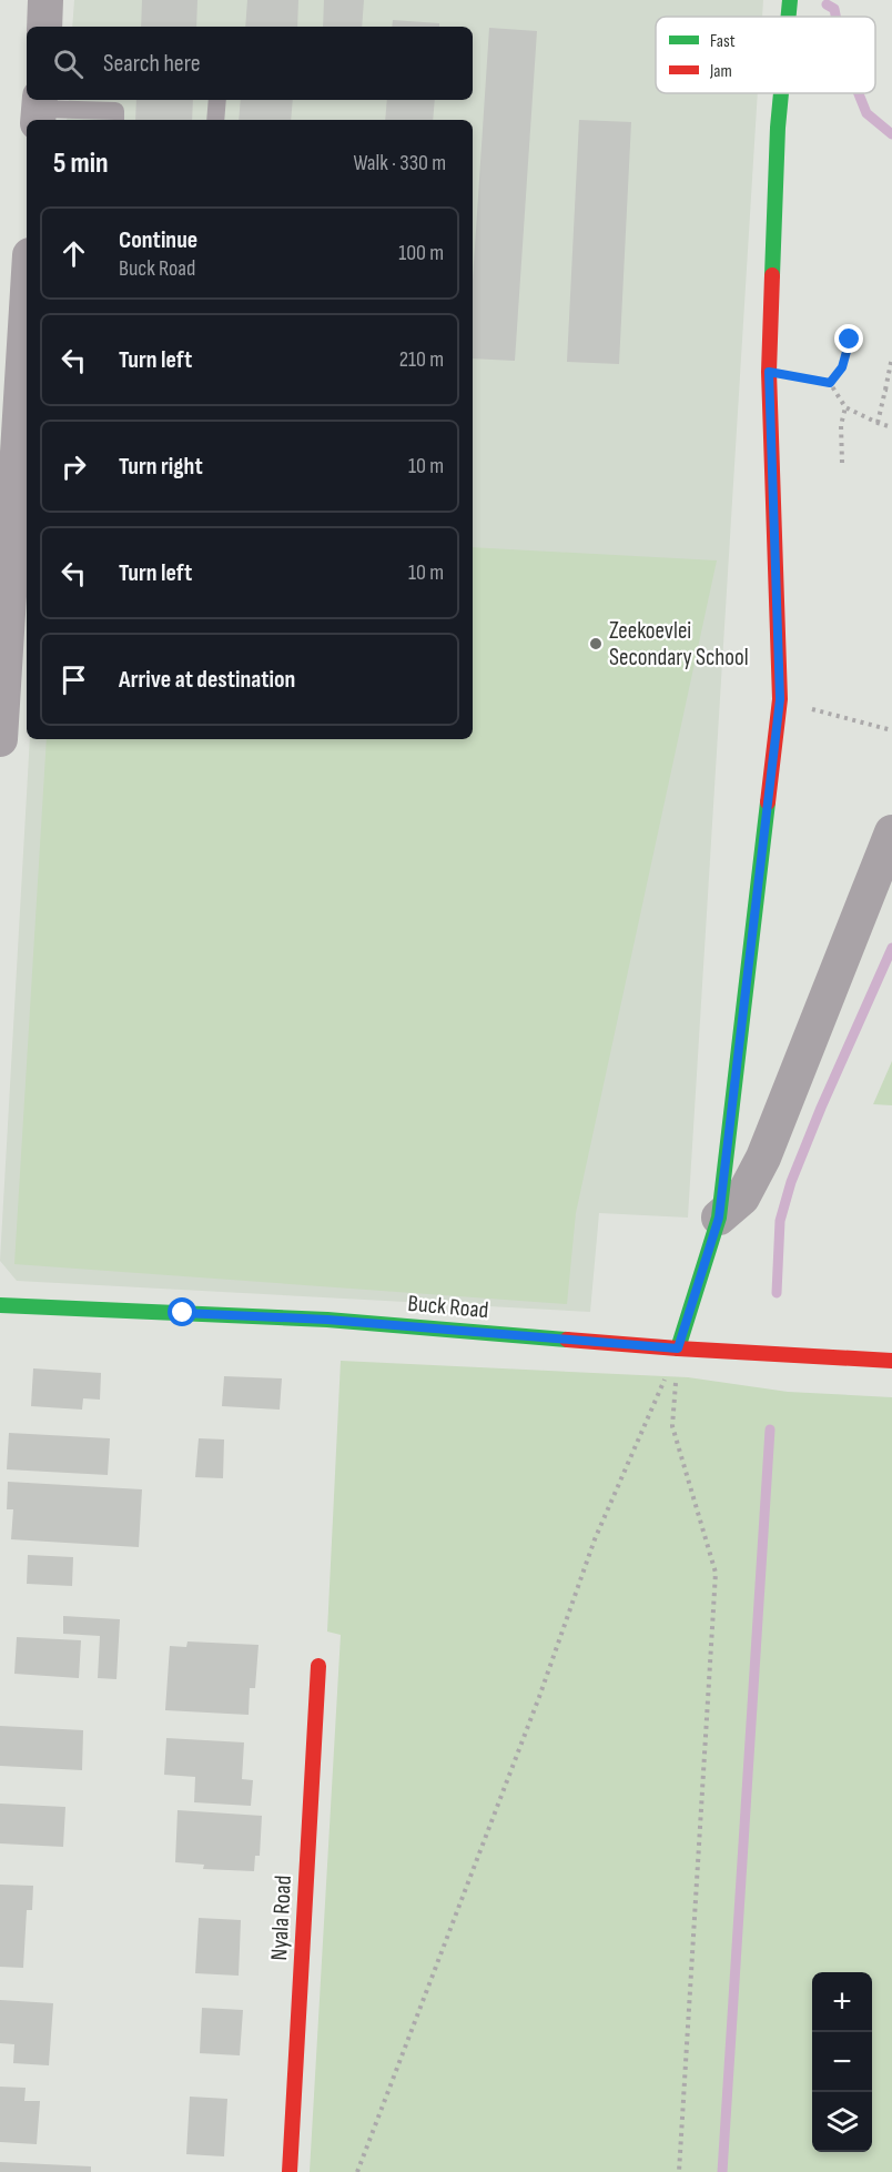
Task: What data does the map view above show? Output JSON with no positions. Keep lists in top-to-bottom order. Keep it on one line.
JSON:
{"streets":{"street":["Buck Road","Nyala Road"]},"places":["Zeekoevlei Secondary School"],"legend":["Fast","Jam"],"page":{"search":"Search here","heading":["5 min","Walk · 330 m"],"list":[["Continue","Buck Road","100 m"],["Turn left","210 m"],["Turn right","10 m"],["Turn left","10 m"],"Arrive at destination"],"map_buttons":["+","−"]}}
